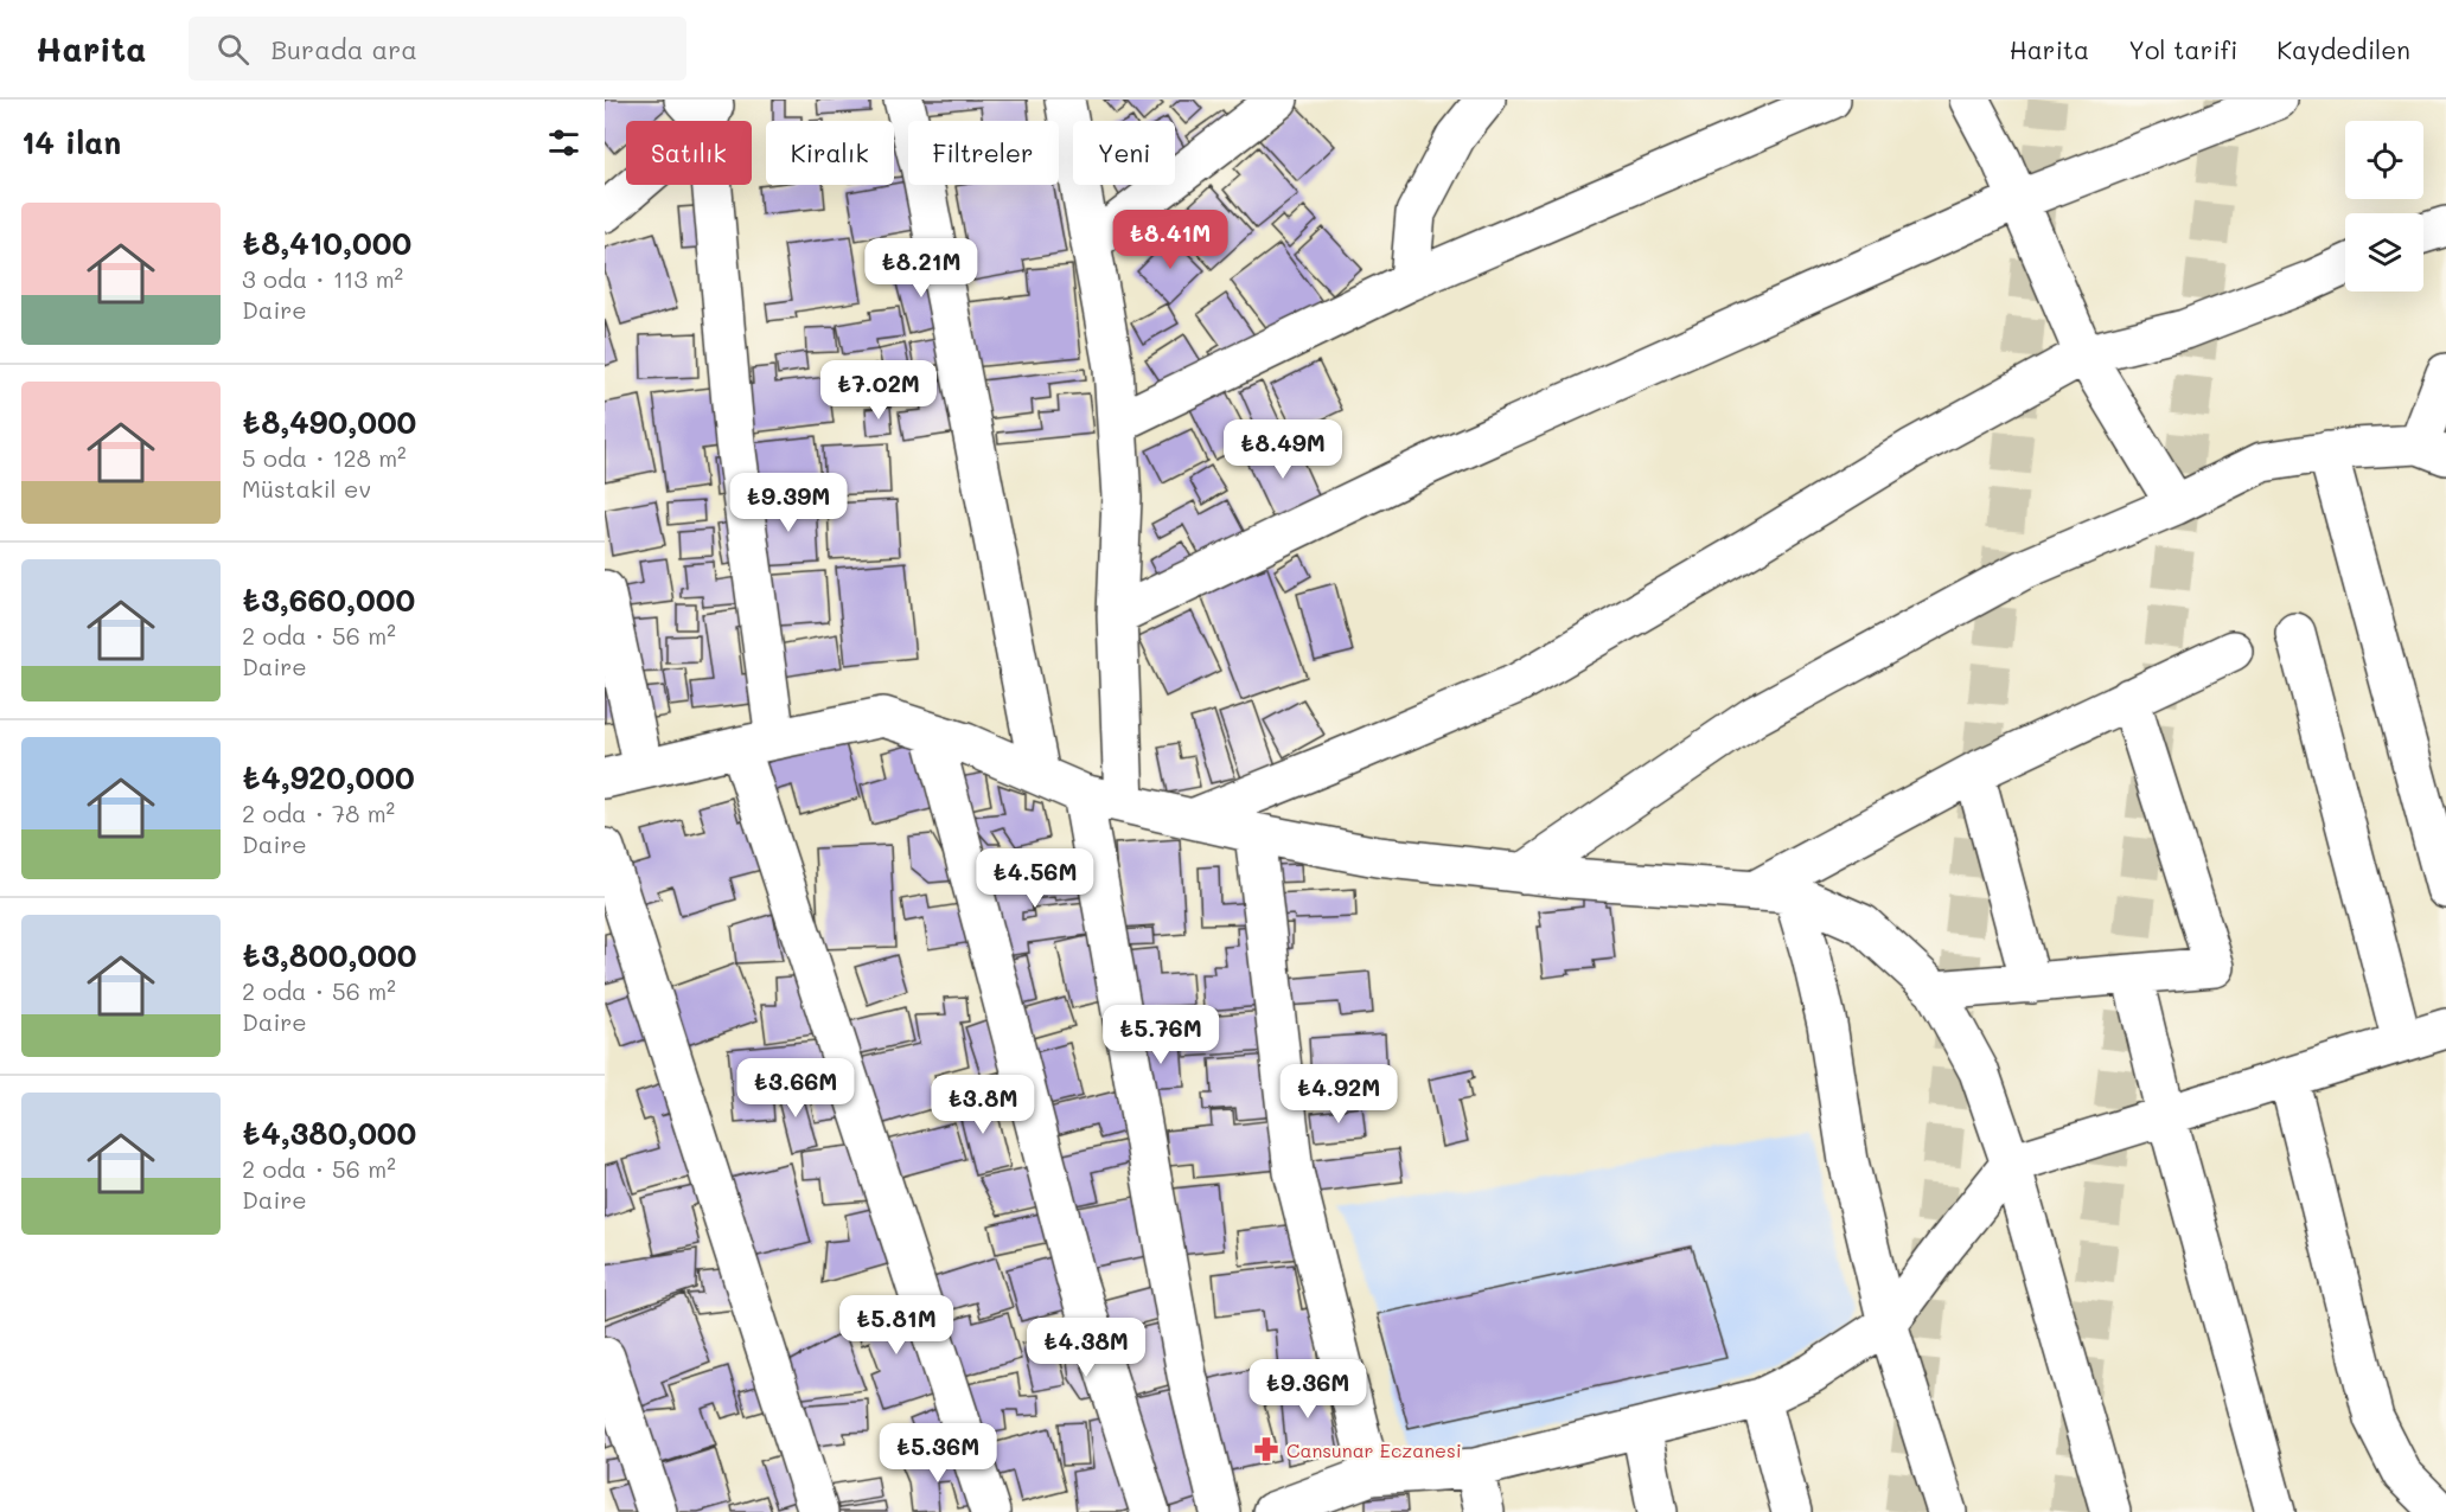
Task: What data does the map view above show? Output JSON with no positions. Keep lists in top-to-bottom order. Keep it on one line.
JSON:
{"places":{"pharmacy":["Cansunar Eczanesi"]},"page":{"header":"Harita","search":"Burada ara","nav":["Harita","Yol tarifi","Kaydedilen"],"heading":"14 ilan","chip":["Satılık","Kiralık","Filtreler","Yeni"],"list":[{"name":"₺8,410,000","note":"3 oda · 113 m² · Daire"},{"name":"₺8,490,000","note":"5 oda · 128 m² · Müstakil ev"},{"name":"₺3,660,000","note":"2 oda · 56 m² · Daire"},{"name":"₺4,920,000","note":"2 oda · 78 m² · Daire"},{"name":"₺3,800,000","note":"2 oda · 56 m² · Daire"},{"name":"₺4,380,000","note":"2 oda · 56 m² · Daire"}],"price":["₺8.41M","₺8.21M","₺7.02M","₺8.49M","₺9.39M","₺4.56M","₺5.76M","₺3.66M","₺4.92M","₺3.8M","₺5.81M","₺4.38M","₺9.36M","₺5.36M"]}}
